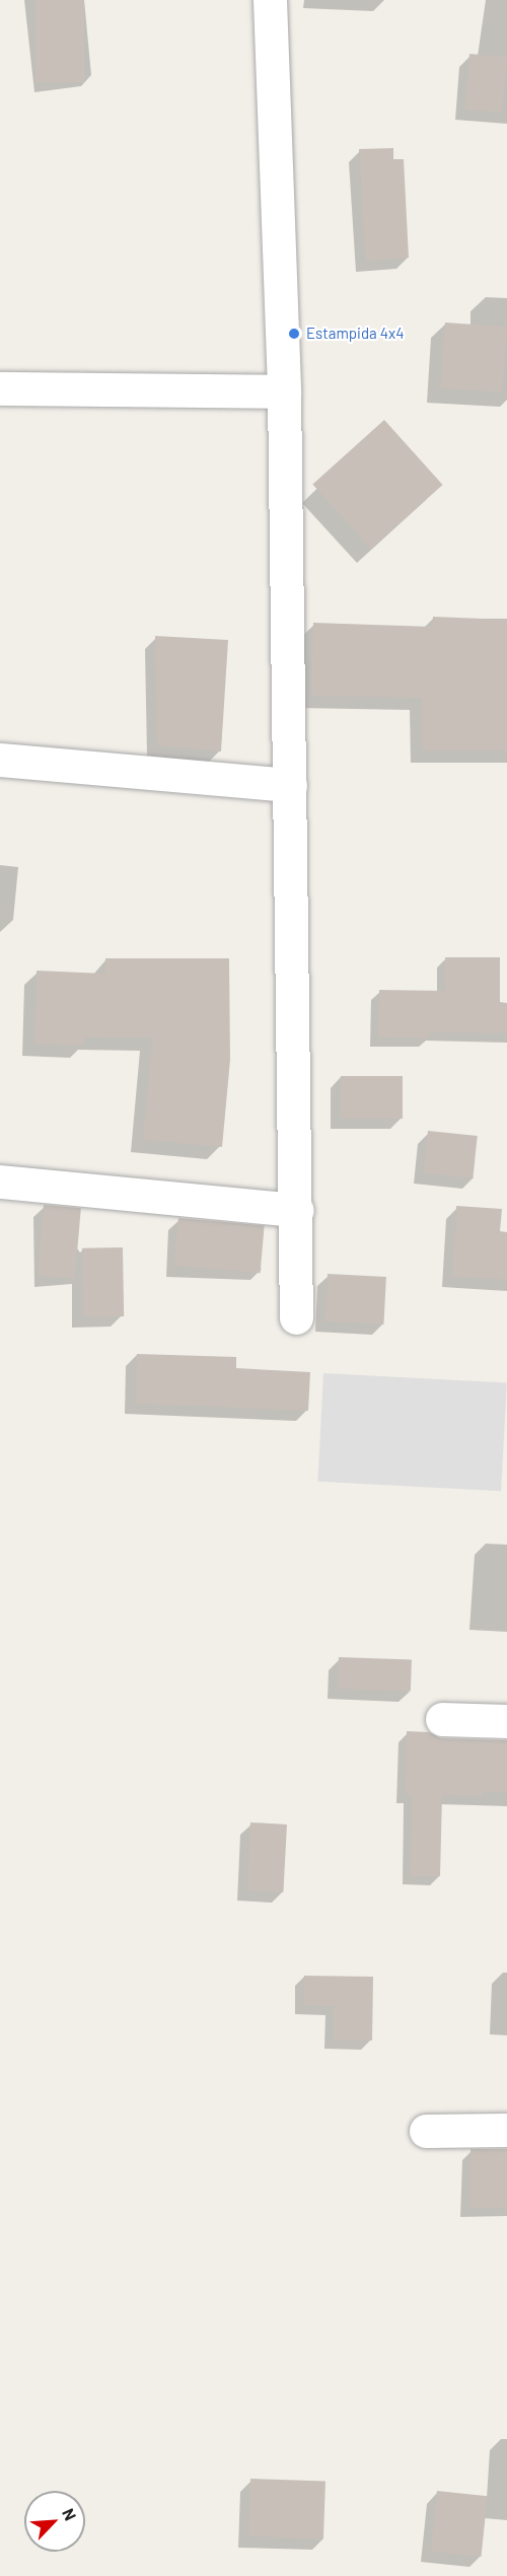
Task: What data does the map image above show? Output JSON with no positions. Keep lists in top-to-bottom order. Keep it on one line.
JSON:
{"places":["Estampida 4x4"],"north":"top right"}
